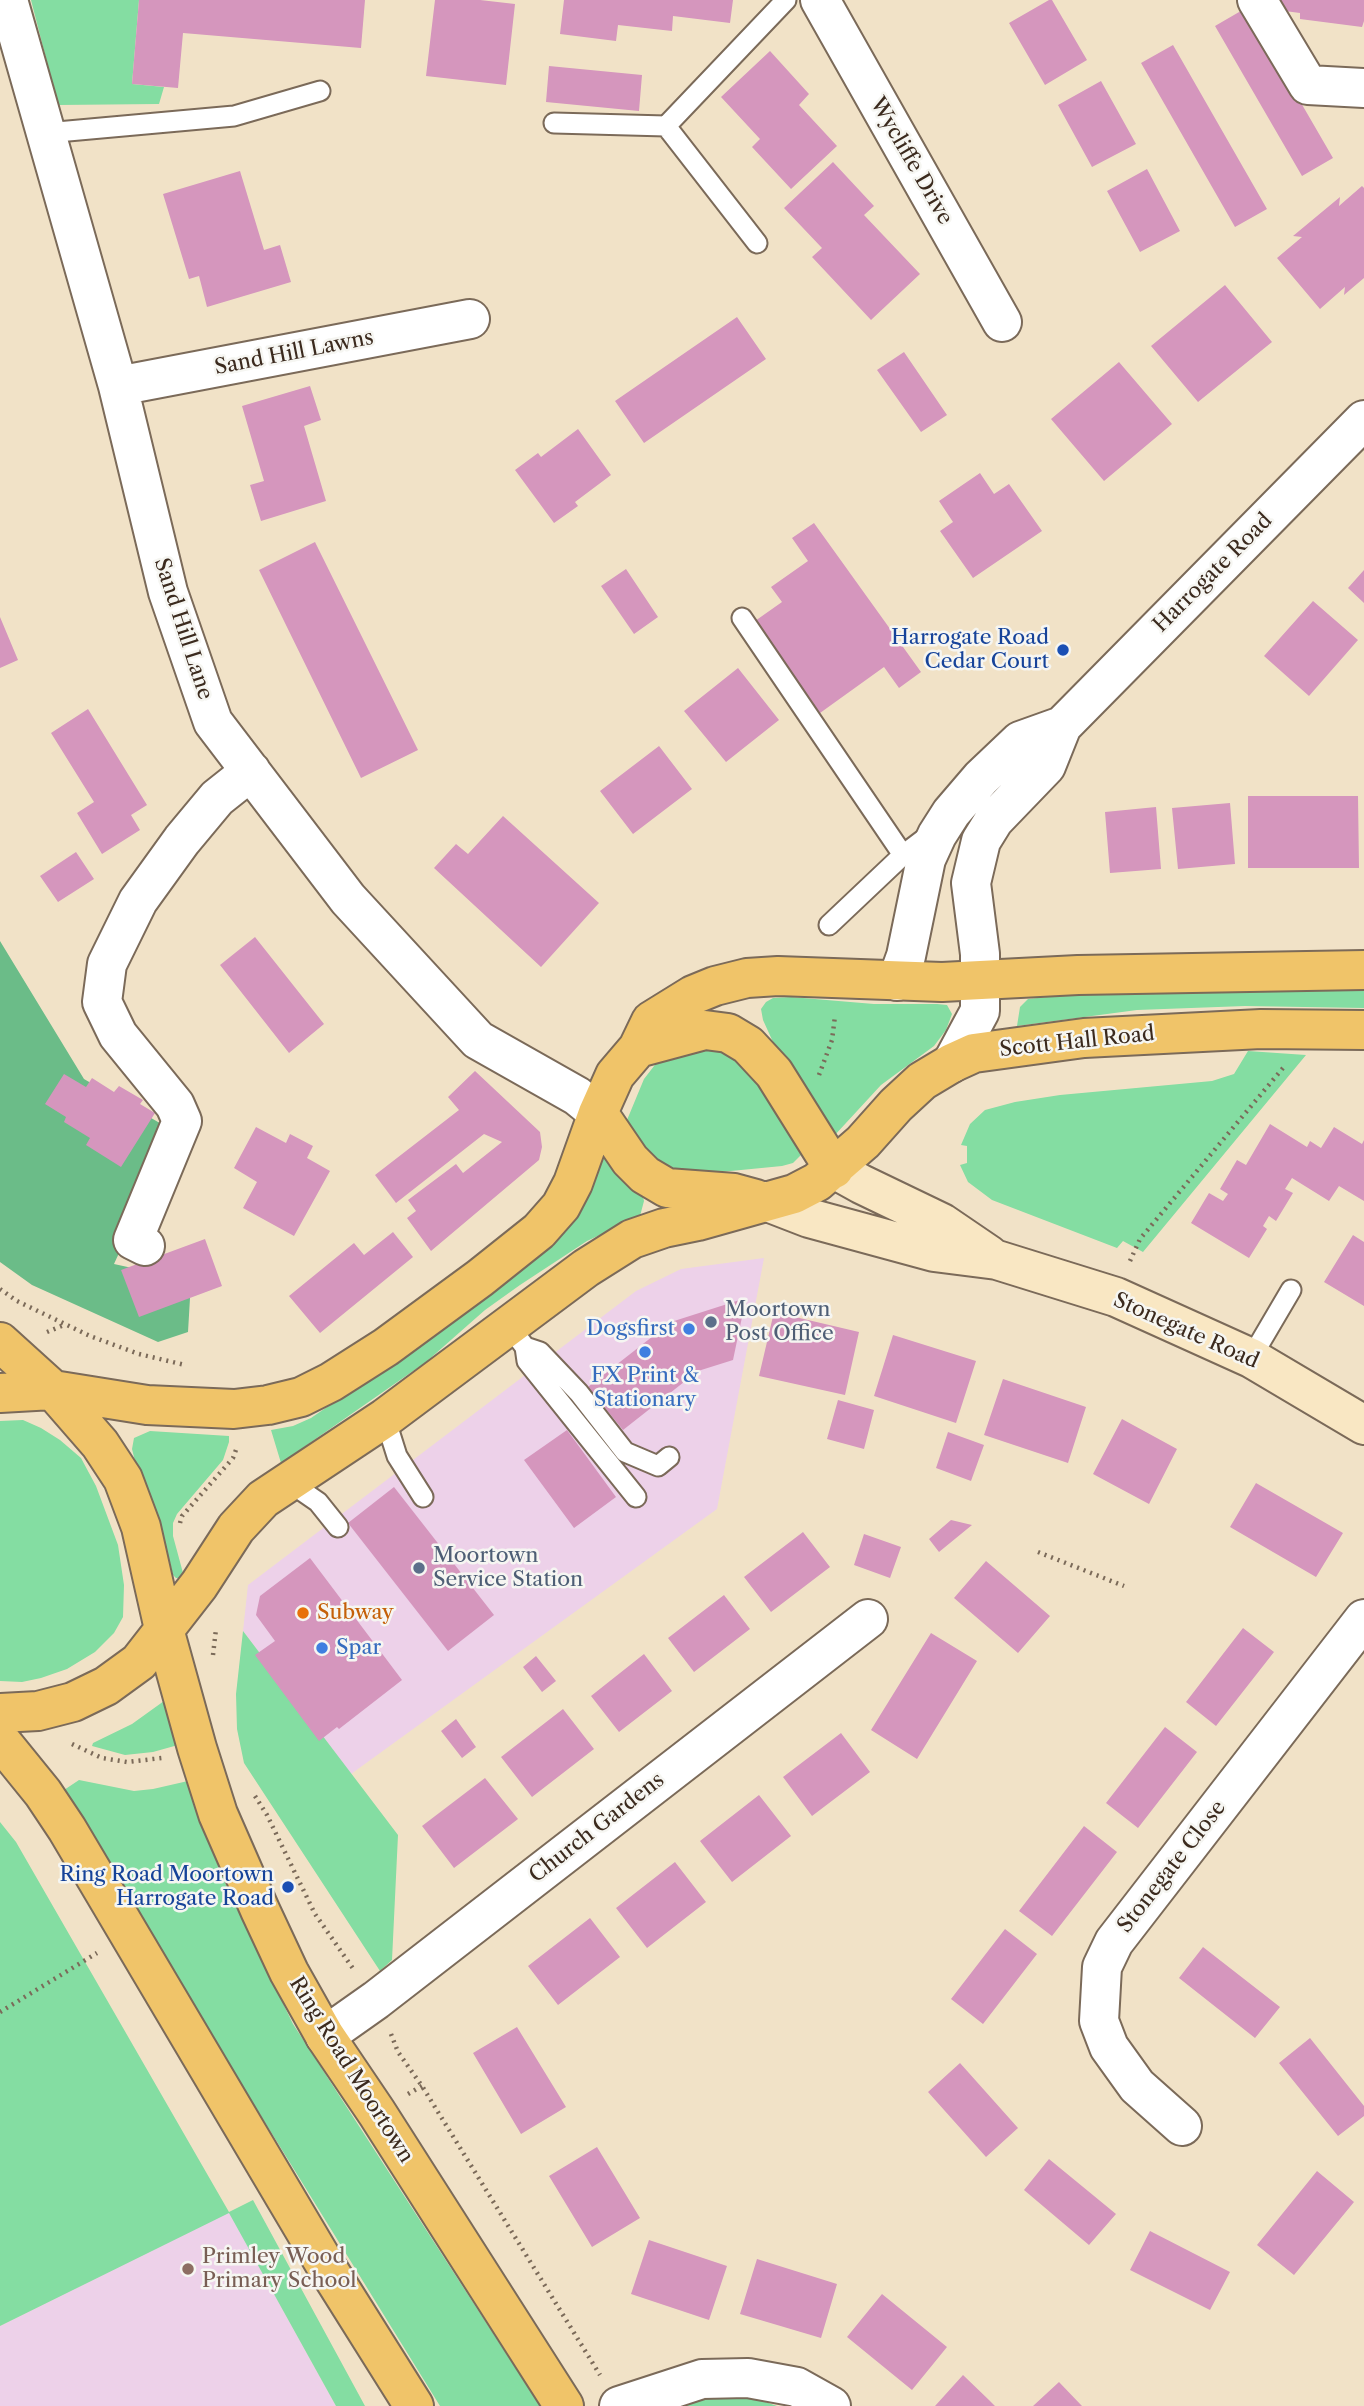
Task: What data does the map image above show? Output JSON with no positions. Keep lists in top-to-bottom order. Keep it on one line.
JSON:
{"streets":{"highway":["Scott Hall Road","Ring Road Moortown"],"main road":["Stonegate Road"],"street":["Wycliffe Drive","Sand Hill Lawns","Harrogate Road","Sand Hill Lane","Church Gardens","Stonegate Close"]},"crossings":[["Sand Hill Lawns","Sand Hill Lane"],["Harrogate Road","Scott Hall Road"],["Sand Hill Lane","Scott Hall Road"],["Sand Hill Lane","Stonegate Road"],["Scott Hall Road","Stonegate Road"],["Church Gardens","Ring Road Moortown"]],"places":["Harrogate Road Cedar Court","Moortown Post Office","Dogsfirst","FX Print & Stationary","Moortown Service Station","Subway","Spar","Ring Road Moortown Harrogate Road","Primley Wood Primary School"]}
